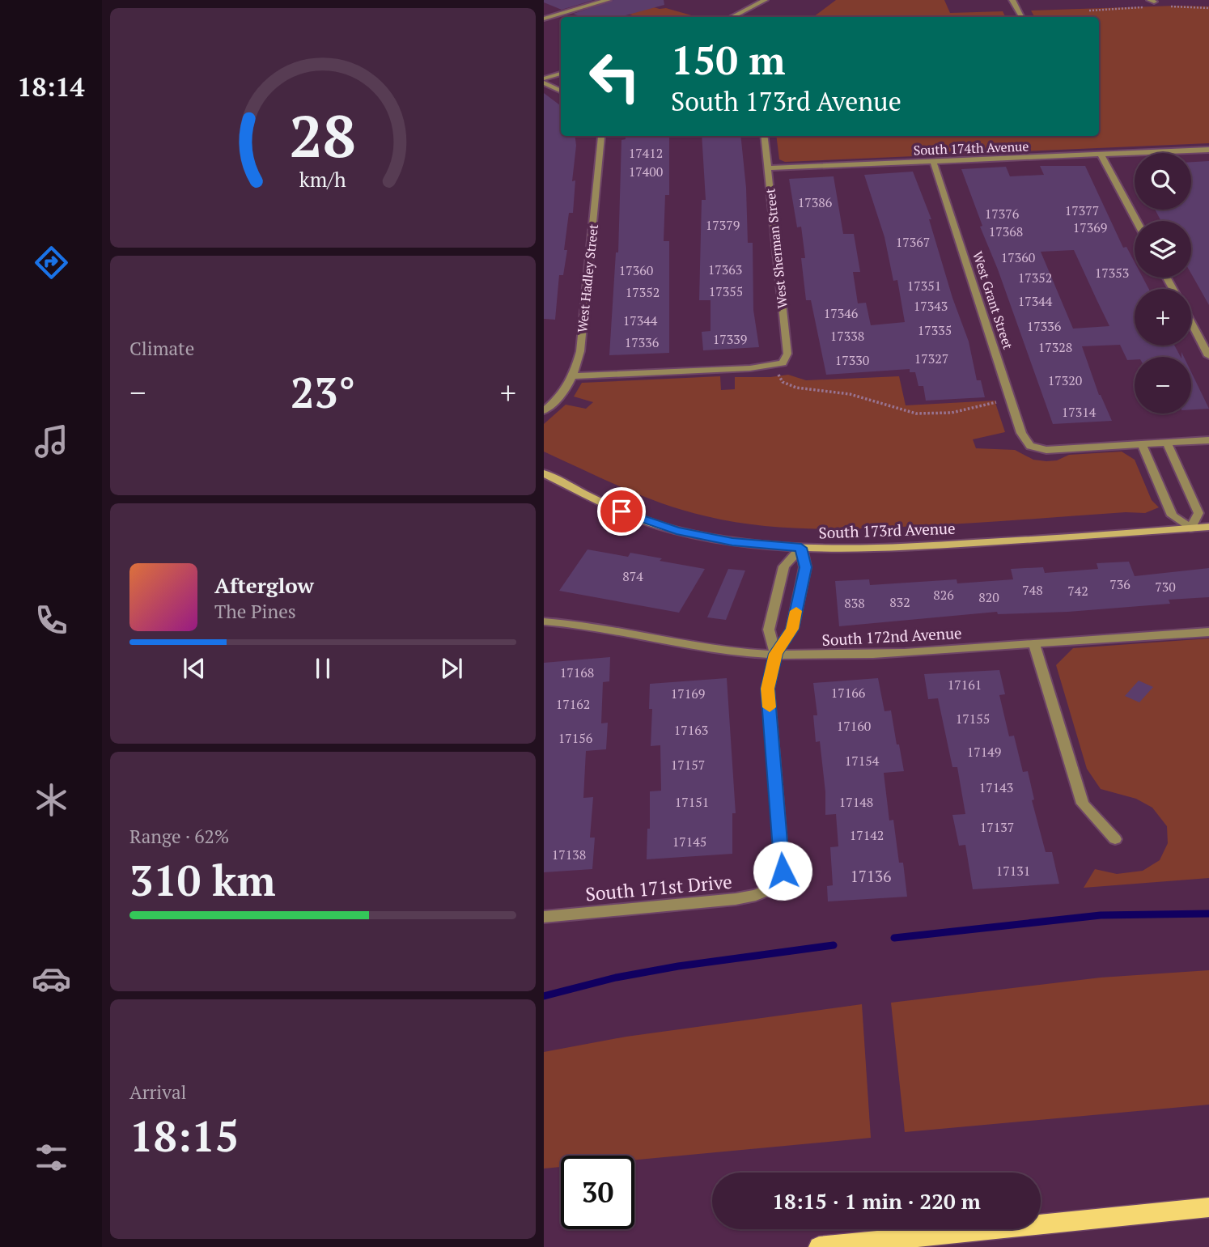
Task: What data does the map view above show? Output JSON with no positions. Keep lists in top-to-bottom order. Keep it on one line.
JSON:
{"streets":{"street":["South 174th Avenue","West Sherman Street","West Hadley Street","West Grant Street","South 173rd Avenue","South 172nd Avenue","South 171st Drive"]},"crossings":[["South 174th Avenue","West Sherman Street"],["South 174th Avenue","West Grant Street"],["West Sherman Street","West Hadley Street"],["South 172nd Avenue","South 171st Drive"]],"house_numbers":["17412","17400","17386","17377","17376","17379","17369","17368","17367","17360","17363","17360","17353","17352","17351","17355","17352","17344","17343","17346","17344","17336","17335","17338","17339","17336","17328","17327","17330","17320","17314","874","736","730","748","742","826","820","832","838","17168","17161","17166","17169","17162","17155","17160","17163","17156","17149","17154","17157","17143","17151","17148","17137","17142","17145","17138","17131","17136"],"page":{"tabs":"18:14","turn":["150 m","South 173rd Avenue"],"map_buttons":["+","−"],"tile":["Climate",["Range · 62%","310 km"],["Arrival","18:15"]],"heat":["−","23°","+"],"song":["Afterglow","The Pines"],"limit":"30","trip":"18:15 · 1 min · 220 m","gauge":["28","km/h"]}}
